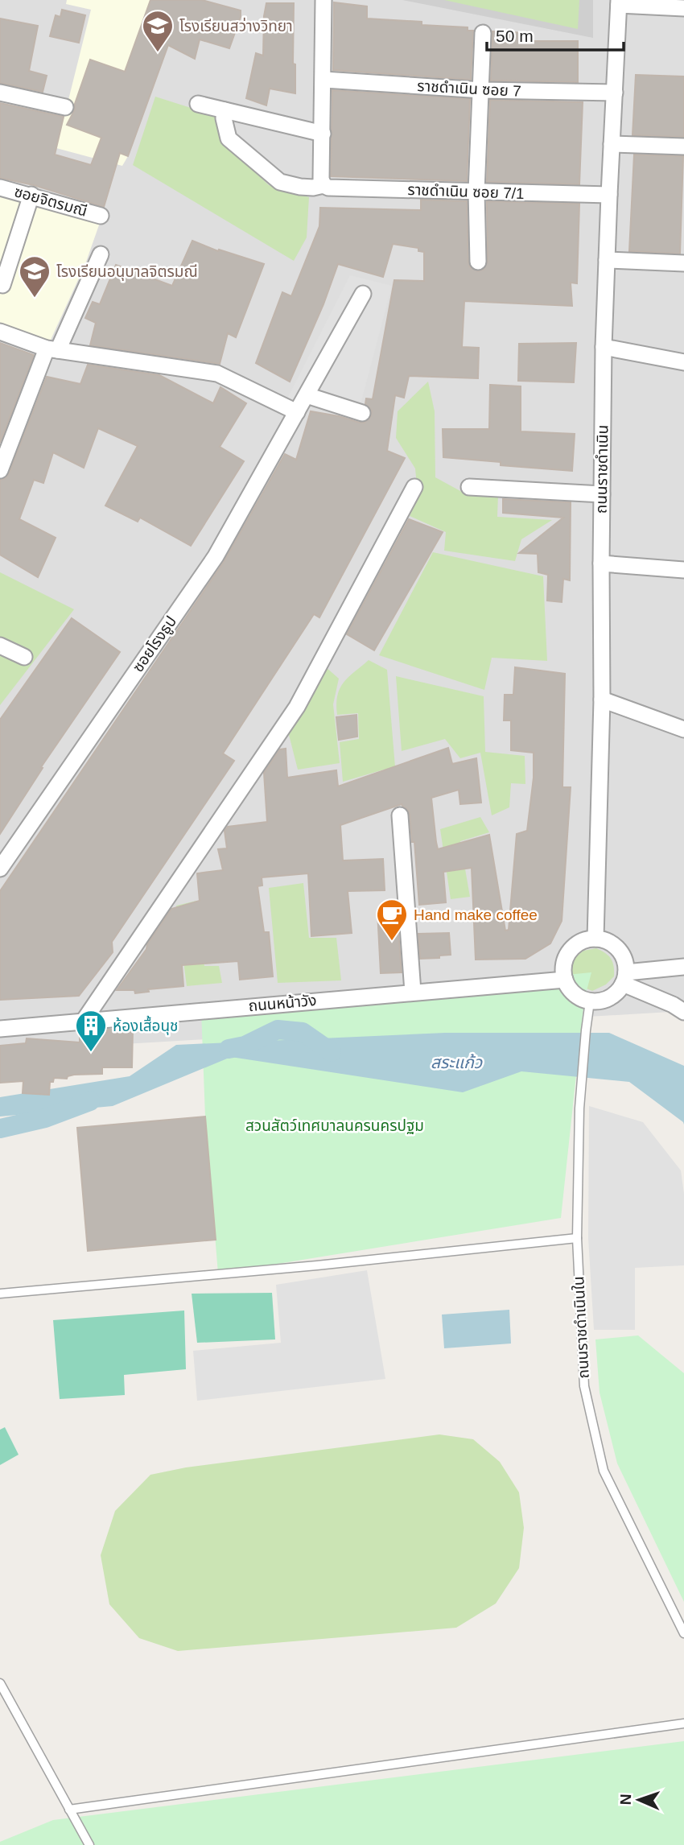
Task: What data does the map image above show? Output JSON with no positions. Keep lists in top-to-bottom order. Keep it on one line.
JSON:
{"streets":{"street":["ราชดำเนิน ซอย 7","ราชดำเนิน ซอย 7/1","ซอยจิตรมณี","ถนนราชดำเนิน","ซอยโรงธูป","ถนนหน้าวัง"],"lane":["ถนนราชดำเนินใน"]},"crossings":[["ราชดำเนิน ซอย 7","ถนนราชดำเนิน"],["ราชดำเนิน ซอย 7/1","ถนนราชดำเนิน"],["ถนนราชดำเนิน","ถนนหน้าวัง"],["ถนนราชดำเนิน","ถนนราชดำเนินใน"],["ถนนหน้าวัง","ถนนราชดำเนินใน"]],"water":["สระแก้ว"],"parks":["สวนสัตว์เทศบาลนครนครปฐม"],"places":{"school or university":["โรงเรียนสว่างวิทยา","โรงเรียนอนุบาลจิตรมณี"],"cafe":["Hand make coffee"],"building":["ห้องเสื้อนุช"]},"scale_bar":"50 m","north":"left"}
